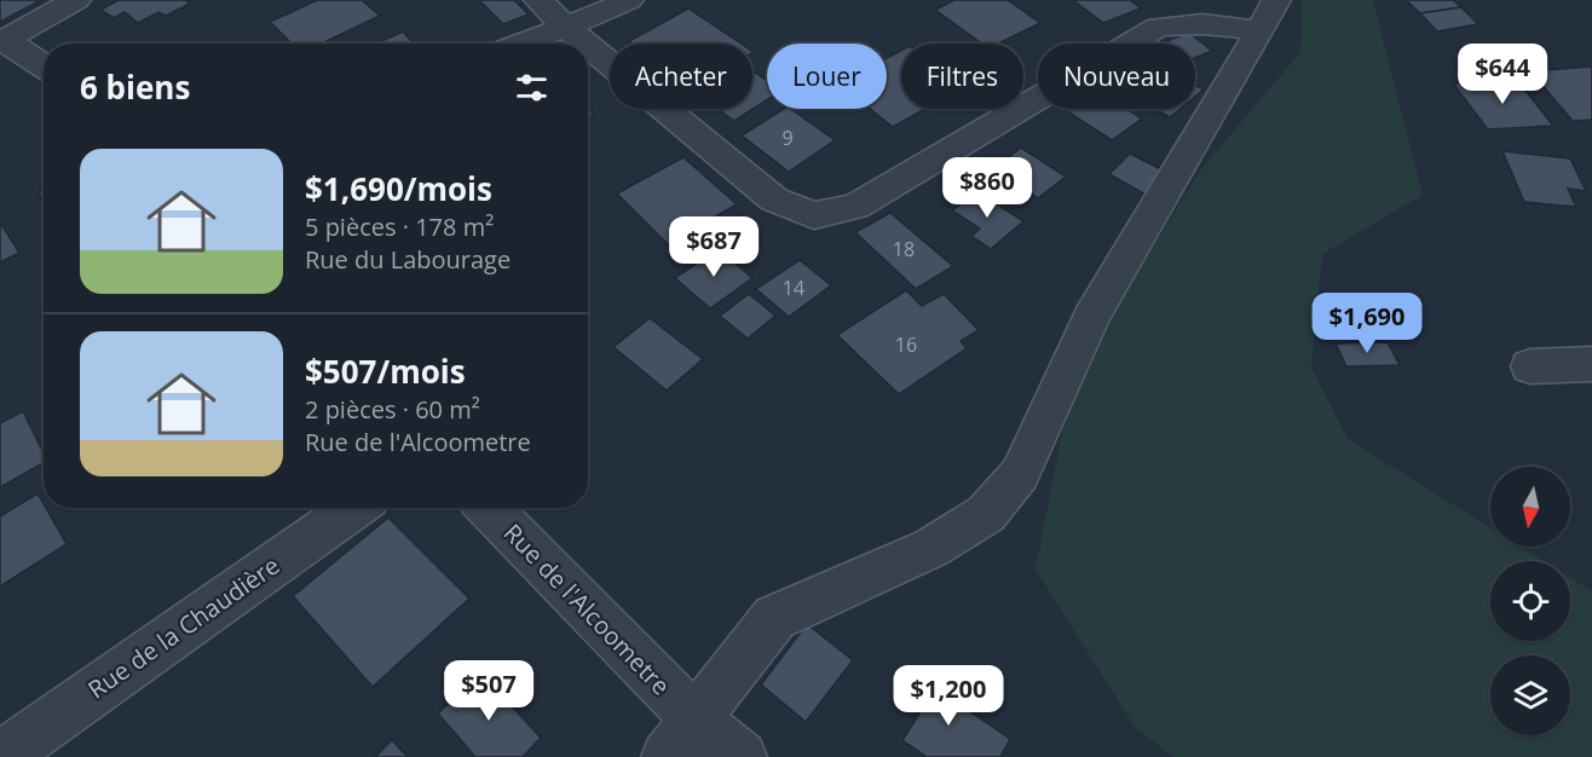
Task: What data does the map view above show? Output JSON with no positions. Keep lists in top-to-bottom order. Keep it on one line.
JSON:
{"streets":{"street":["Rue de l'Alcoometre","Rue de la Chaudière"]},"house_numbers":["9","18","14","16"],"north":"bottom","page":{"price":["$644","$860","$687","$1,690","$507","$1,200"],"chip":["Acheter","Louer","Filtres","Nouveau"],"heading":"6 biens","list":[{"name":"$1,690/mois","note":"5 pièces · 178 m² · Rue du Labourage"},{"name":"$507/mois","note":"2 pièces · 60 m² · Rue de l'Alcoometre"}]}}
